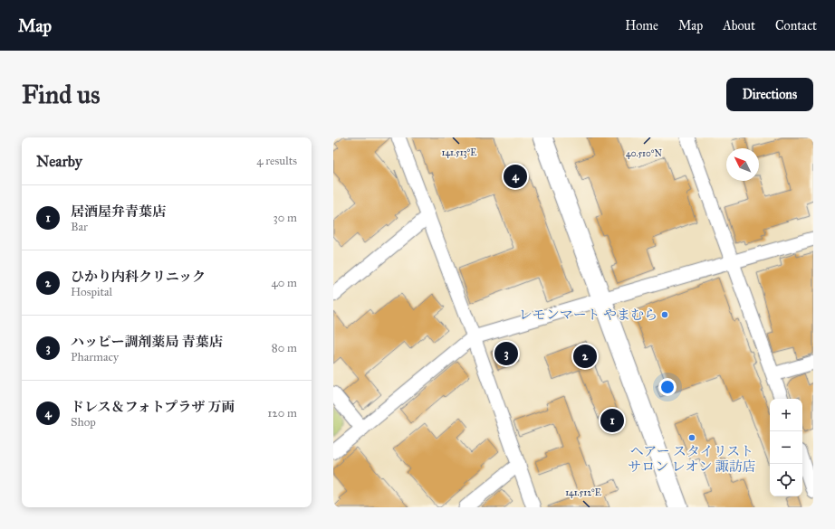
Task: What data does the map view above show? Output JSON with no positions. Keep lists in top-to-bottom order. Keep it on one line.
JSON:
{"places":["レモンマート やまむら","ヘアー スタイリスト サロン レオン 諏訪店"],"north":"top left","page":{"header":"Map","nav":["Home","Map","About","Contact"],"buttons":"Directions","title":"Find us","heading":["Nearby","4 results"],"pins":["4","3","2","1"],"list":[{"mark":"1","name":"居酒屋弁青葉店","note":"Bar","value":"30 m"},{"mark":"2","name":"ひかり内科クリニック","note":"Hospital","value":"40 m"},{"mark":"3","name":"ハッピー調剤薬局 青葉店","note":"Pharmacy","value":"80 m"},{"mark":"4","name":"ドレス＆フォトプラザ 万両","note":"Shop","value":"120 m"}],"map_buttons":["+","−"]},"coordinates":["141.513°E","40.510°N","141.512°E"]}
